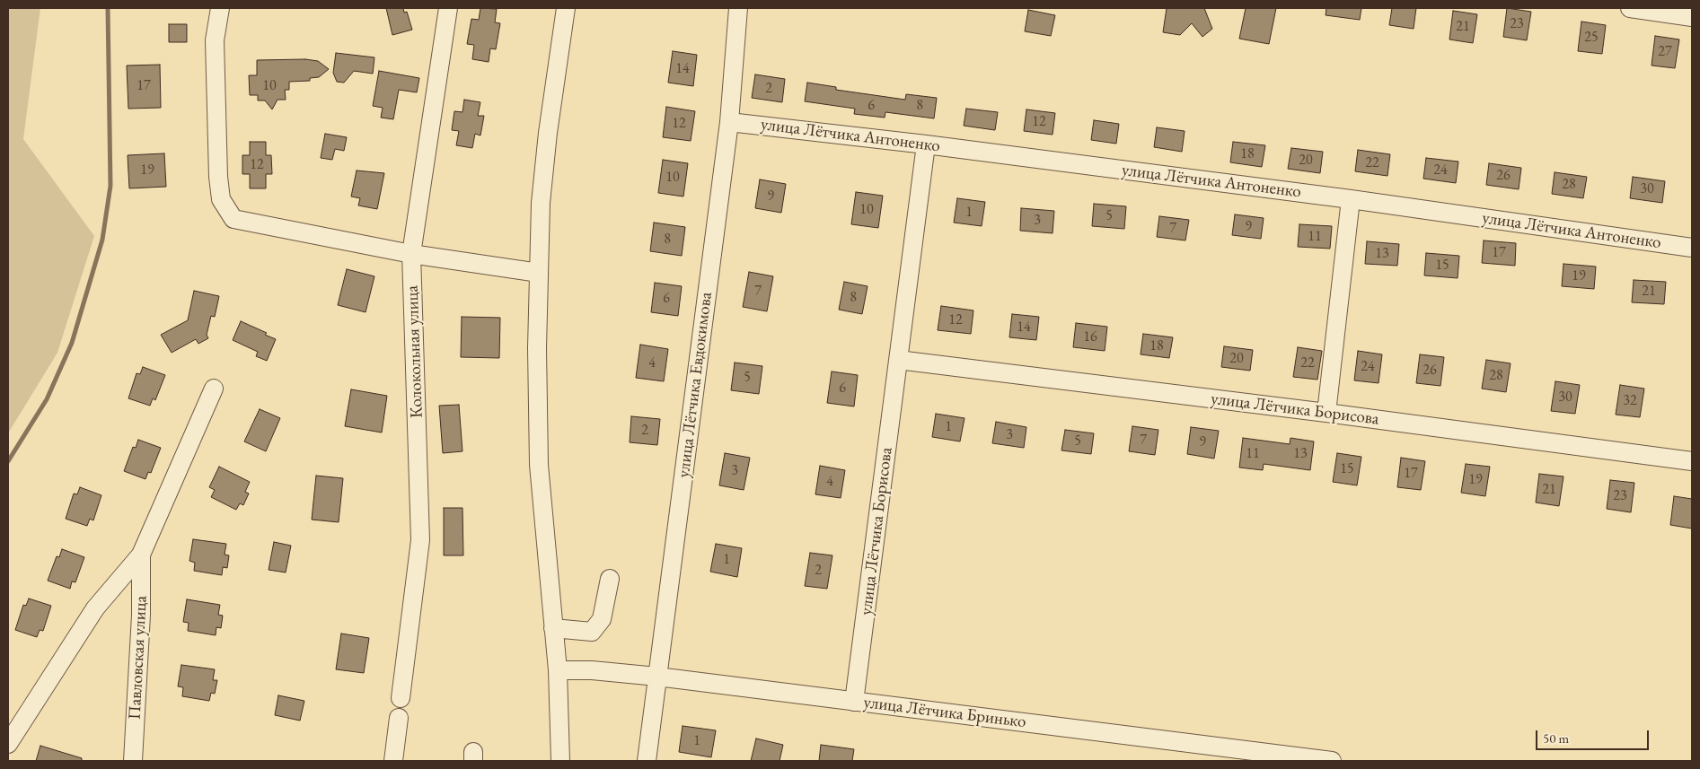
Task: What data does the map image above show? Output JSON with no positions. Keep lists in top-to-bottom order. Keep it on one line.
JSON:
{"streets":{"street":["улица Лётчика Антоненко","Колокольная улица","улица Лётчика Евдокимова","улица Лётчика Борисова","Павловская улица","улица Лётчика Бринько"]},"crossings":[["улица Лётчика Антоненко","улица Лётчика Евдокимова"],["улица Лётчика Антоненко","улица Лётчика Борисова"],["улица Лётчика Евдокимова","улица Лётчика Бринько"],["улица Лётчика Борисова","улица Лётчика Бринько"]],"house_numbers":["23","21","25","27","14","17","10","2","6","8","12","12","18","20","22","12","19","24","26","10","28","30","9","10","1","5","3","9","7","11","8","17","13","15","19","7","21","8","6","12","14","16","18","20","4","22","24","26","28","5","6","30","32","1","2","3","7","5","9","11","13","15","3","17","19","4","21","23","1","2","1"],"scale_bar":"50 m"}
